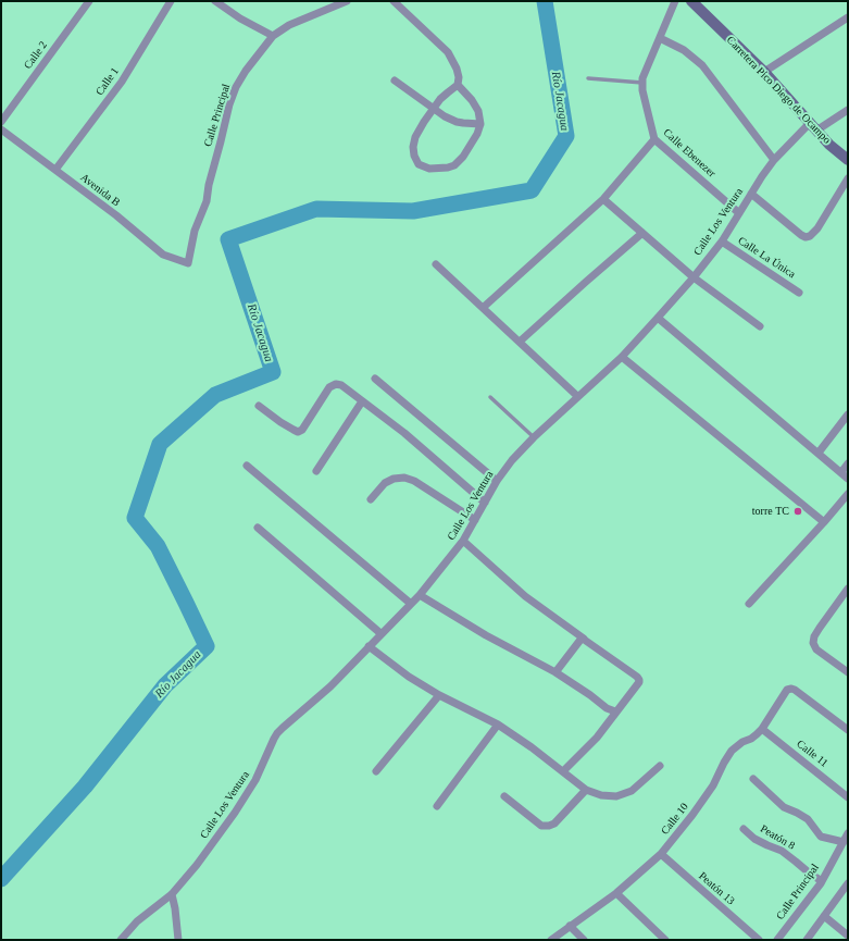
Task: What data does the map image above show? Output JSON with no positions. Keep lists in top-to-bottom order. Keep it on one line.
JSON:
{"streets":{"street":["Calle 2","Calle 1","Carretera Pico Diego de Ocampo","Calle Principal","Calle Ebenezer","Avenida B","Calle Los Ventura","Calle La Única","Calle 11","Calle 10","Peatón 8","Peatón 13"]},"crossings":[["Calle 1","Avenida B"],["Carretera Pico Diego de Ocampo","Calle Los Ventura"],["Calle Principal","Avenida B"],["Calle Principal","Peatón 8"],["Calle Ebenezer","Calle Los Ventura"],["Calle Los Ventura","Calle La Única"],["Calle 11","Calle 10"],["Calle 10","Peatón 13"]],"water":["Río Jacagua"],"places":["torre TC"]}
